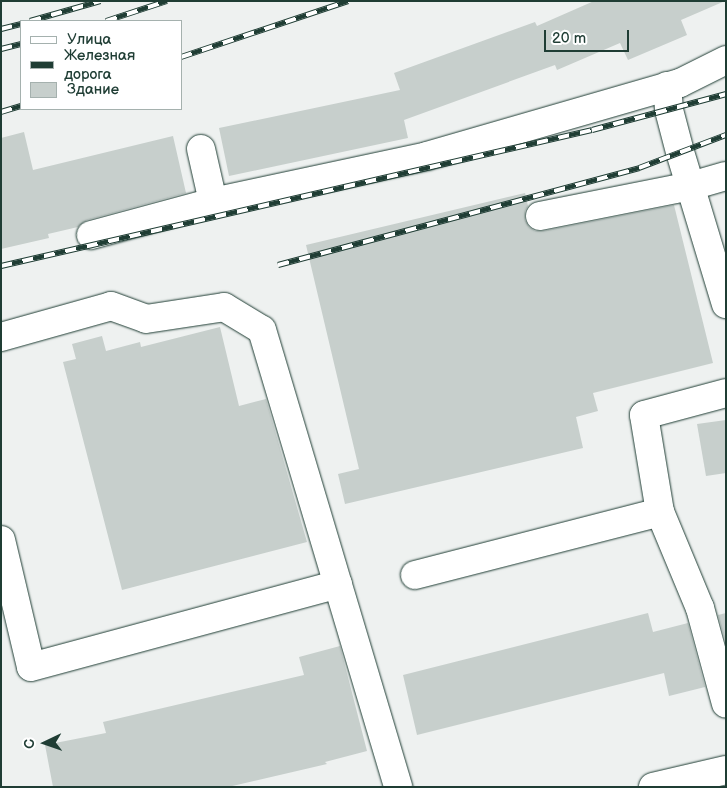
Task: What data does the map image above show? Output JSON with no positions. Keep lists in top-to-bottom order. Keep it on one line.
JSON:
{"legend":["Улица","Железная дорога","Здание"],"scale_bar":"20 m","north":"left"}
